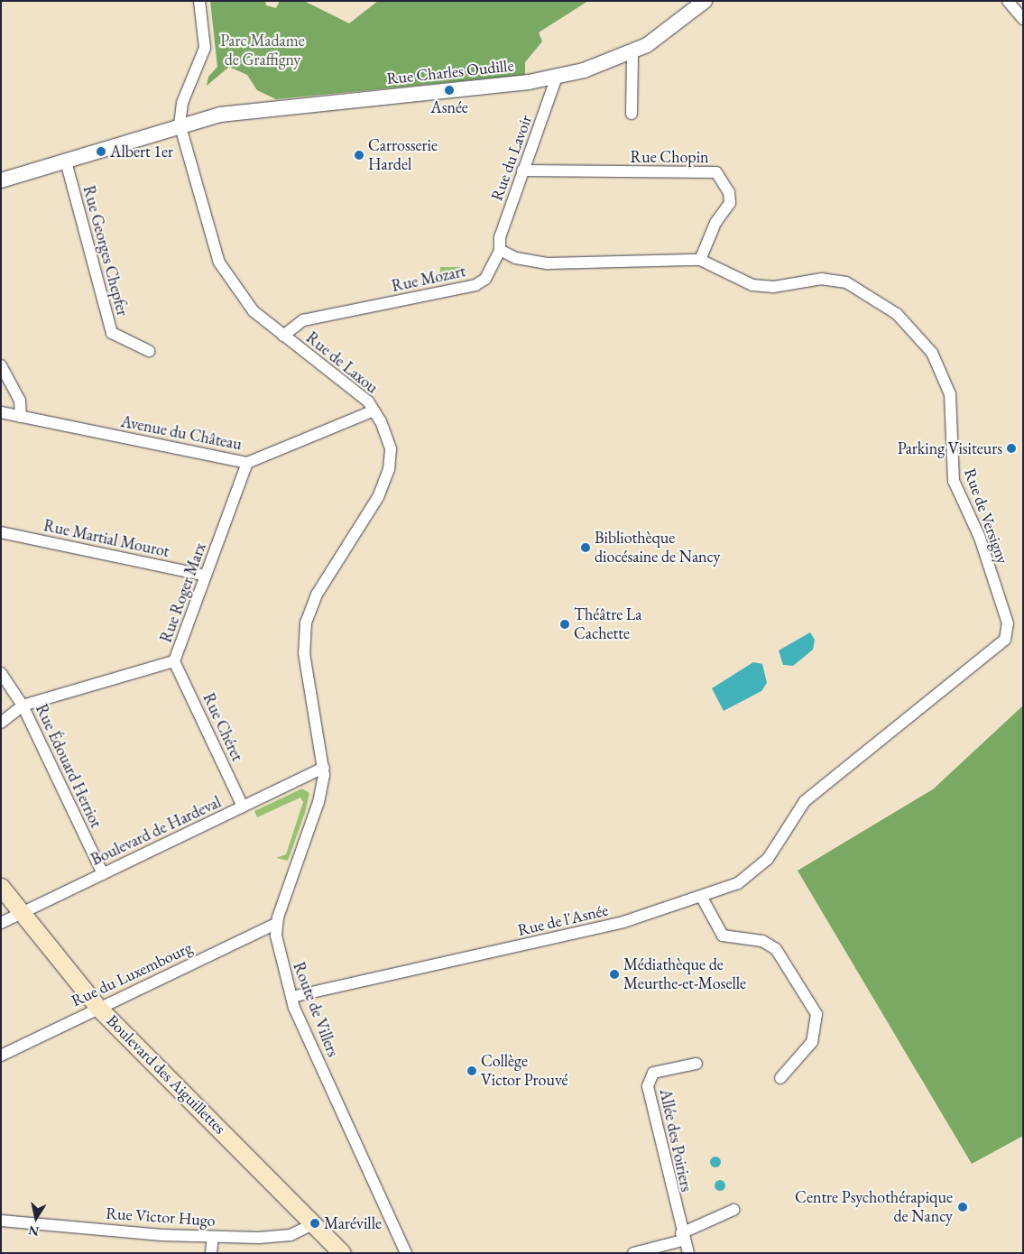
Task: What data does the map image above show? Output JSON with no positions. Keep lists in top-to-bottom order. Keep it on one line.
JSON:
{"streets":{"main road":["Boulevard des Aiguillettes"],"street":["Rue Charles Oudille","Rue Chopin","Rue du Lavoir","Rue Georges Chepfer","Rue Mozart","Rue de Laxou","Avenue du Château","Rue de Versigny","Rue Martial Mourot","Rue Roger Marx","Rue Chéret","Rue Édouard Herriot","Boulevard de Hardeval","Rue de l'Asnée","Rue du Luxembourg","Route de Villers","Allée des Poiriers","Rue Victor Hugo"]},"crossings":[["Rue Charles Oudille","Rue du Lavoir"],["Rue Charles Oudille","Rue Georges Chepfer"],["Rue Charles Oudille","Rue de Laxou"],["Rue Chopin","Rue du Lavoir"],["Rue Chopin","Rue de Versigny"],["Rue du Lavoir","Rue Mozart"],["Rue Mozart","Rue de Laxou"],["Rue de Laxou","Avenue du Château"],["Rue de Laxou","Boulevard de Hardeval"],["Rue de Laxou","Route de Villers"],["Avenue du Château","Rue Roger Marx"],["Rue de Versigny","Rue de l'Asnée"],["Rue Martial Mourot","Rue Roger Marx"],["Rue Roger Marx","Rue Chéret"],["Rue Roger Marx","Rue Édouard Herriot"],["Rue Chéret","Boulevard de Hardeval"],["Rue Édouard Herriot","Boulevard de Hardeval"],["Boulevard de Hardeval","Route de Villers"],["Boulevard de Hardeval","Boulevard des Aiguillettes"],["Rue de l'Asnée","Route de Villers"],["Rue du Luxembourg","Route de Villers"],["Rue du Luxembourg","Boulevard des Aiguillettes"],["Boulevard des Aiguillettes","Rue Victor Hugo"]],"parks":["Parc Madame de Graffigny"],"places":["Asnée","Albert 1er","Carrosserie Hardel","Parking Visiteurs","Bibliothèque diocésaine de Nancy","Théâtre La Cachette","Médiathèque de Meurthe-et-Moselle","Collège Victor Prouvé","Centre Psychothérapique de Nancy","Maréville"],"north":"bottom"}
